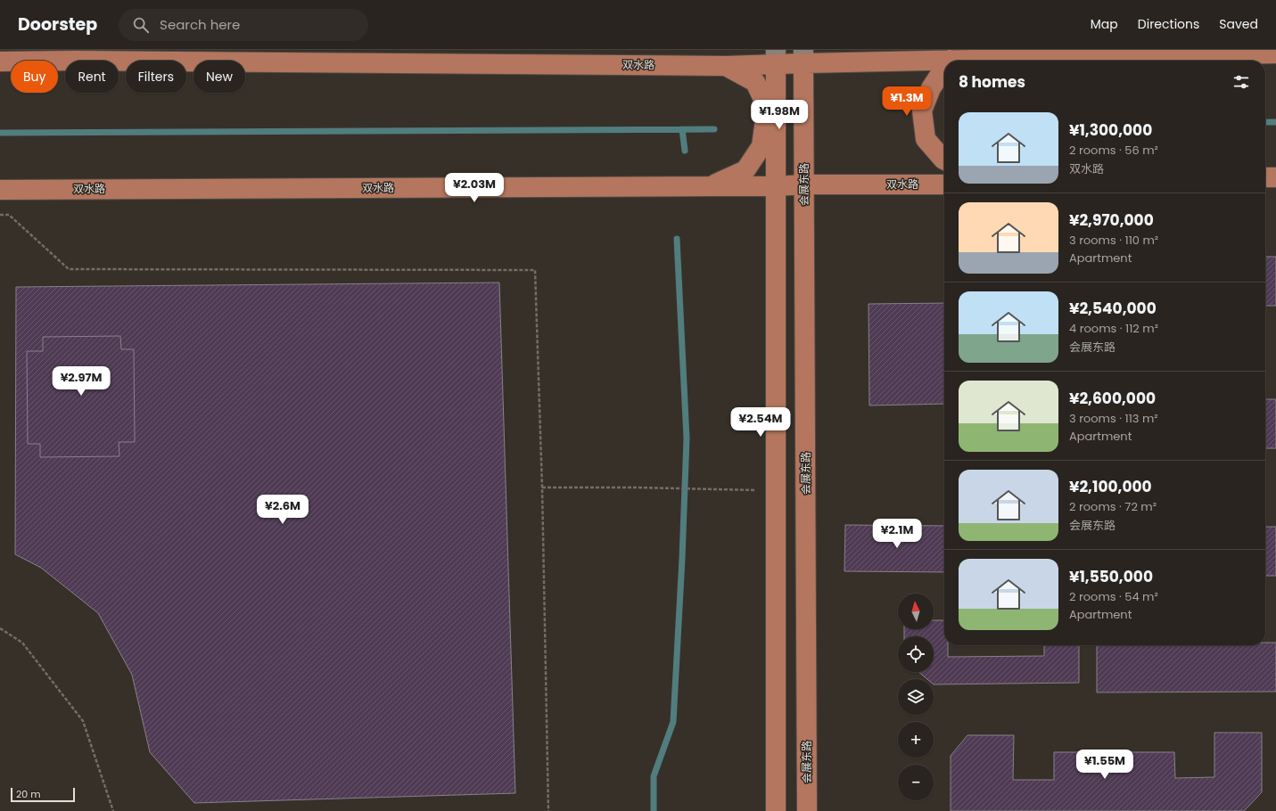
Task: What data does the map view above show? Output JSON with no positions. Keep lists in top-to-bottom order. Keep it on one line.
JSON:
{"streets":{"main road":["双水路","会展东路"]},"crossings":[["双水路","会展东路"]],"scale_bar":"20 m","north":"top","page":{"header":"Doorstep","search":"Search here","nav":["Map","Directions","Saved"],"chip":["Buy","Rent","Filters","New"],"heading":"8 homes","price":["¥1.3M","¥1.98M","¥2.03M","¥2.97M","¥2.54M","¥2.6M","¥2.1M","¥1.55M"],"list":[{"name":"¥1,300,000","note":"2 rooms · 56 m² · 双水路"},{"name":"¥2,970,000","note":"3 rooms · 110 m² · Apartment"},{"name":"¥2,540,000","note":"4 rooms · 112 m² · 会展东路"},{"name":"¥2,600,000","note":"3 rooms · 113 m² · Apartment"},{"name":"¥2,100,000","note":"2 rooms · 72 m² · 会展东路"},{"name":"¥1,550,000","note":"2 rooms · 54 m² · Apartment"}],"map_buttons":["+","−"],"scale":"20 m"}}
